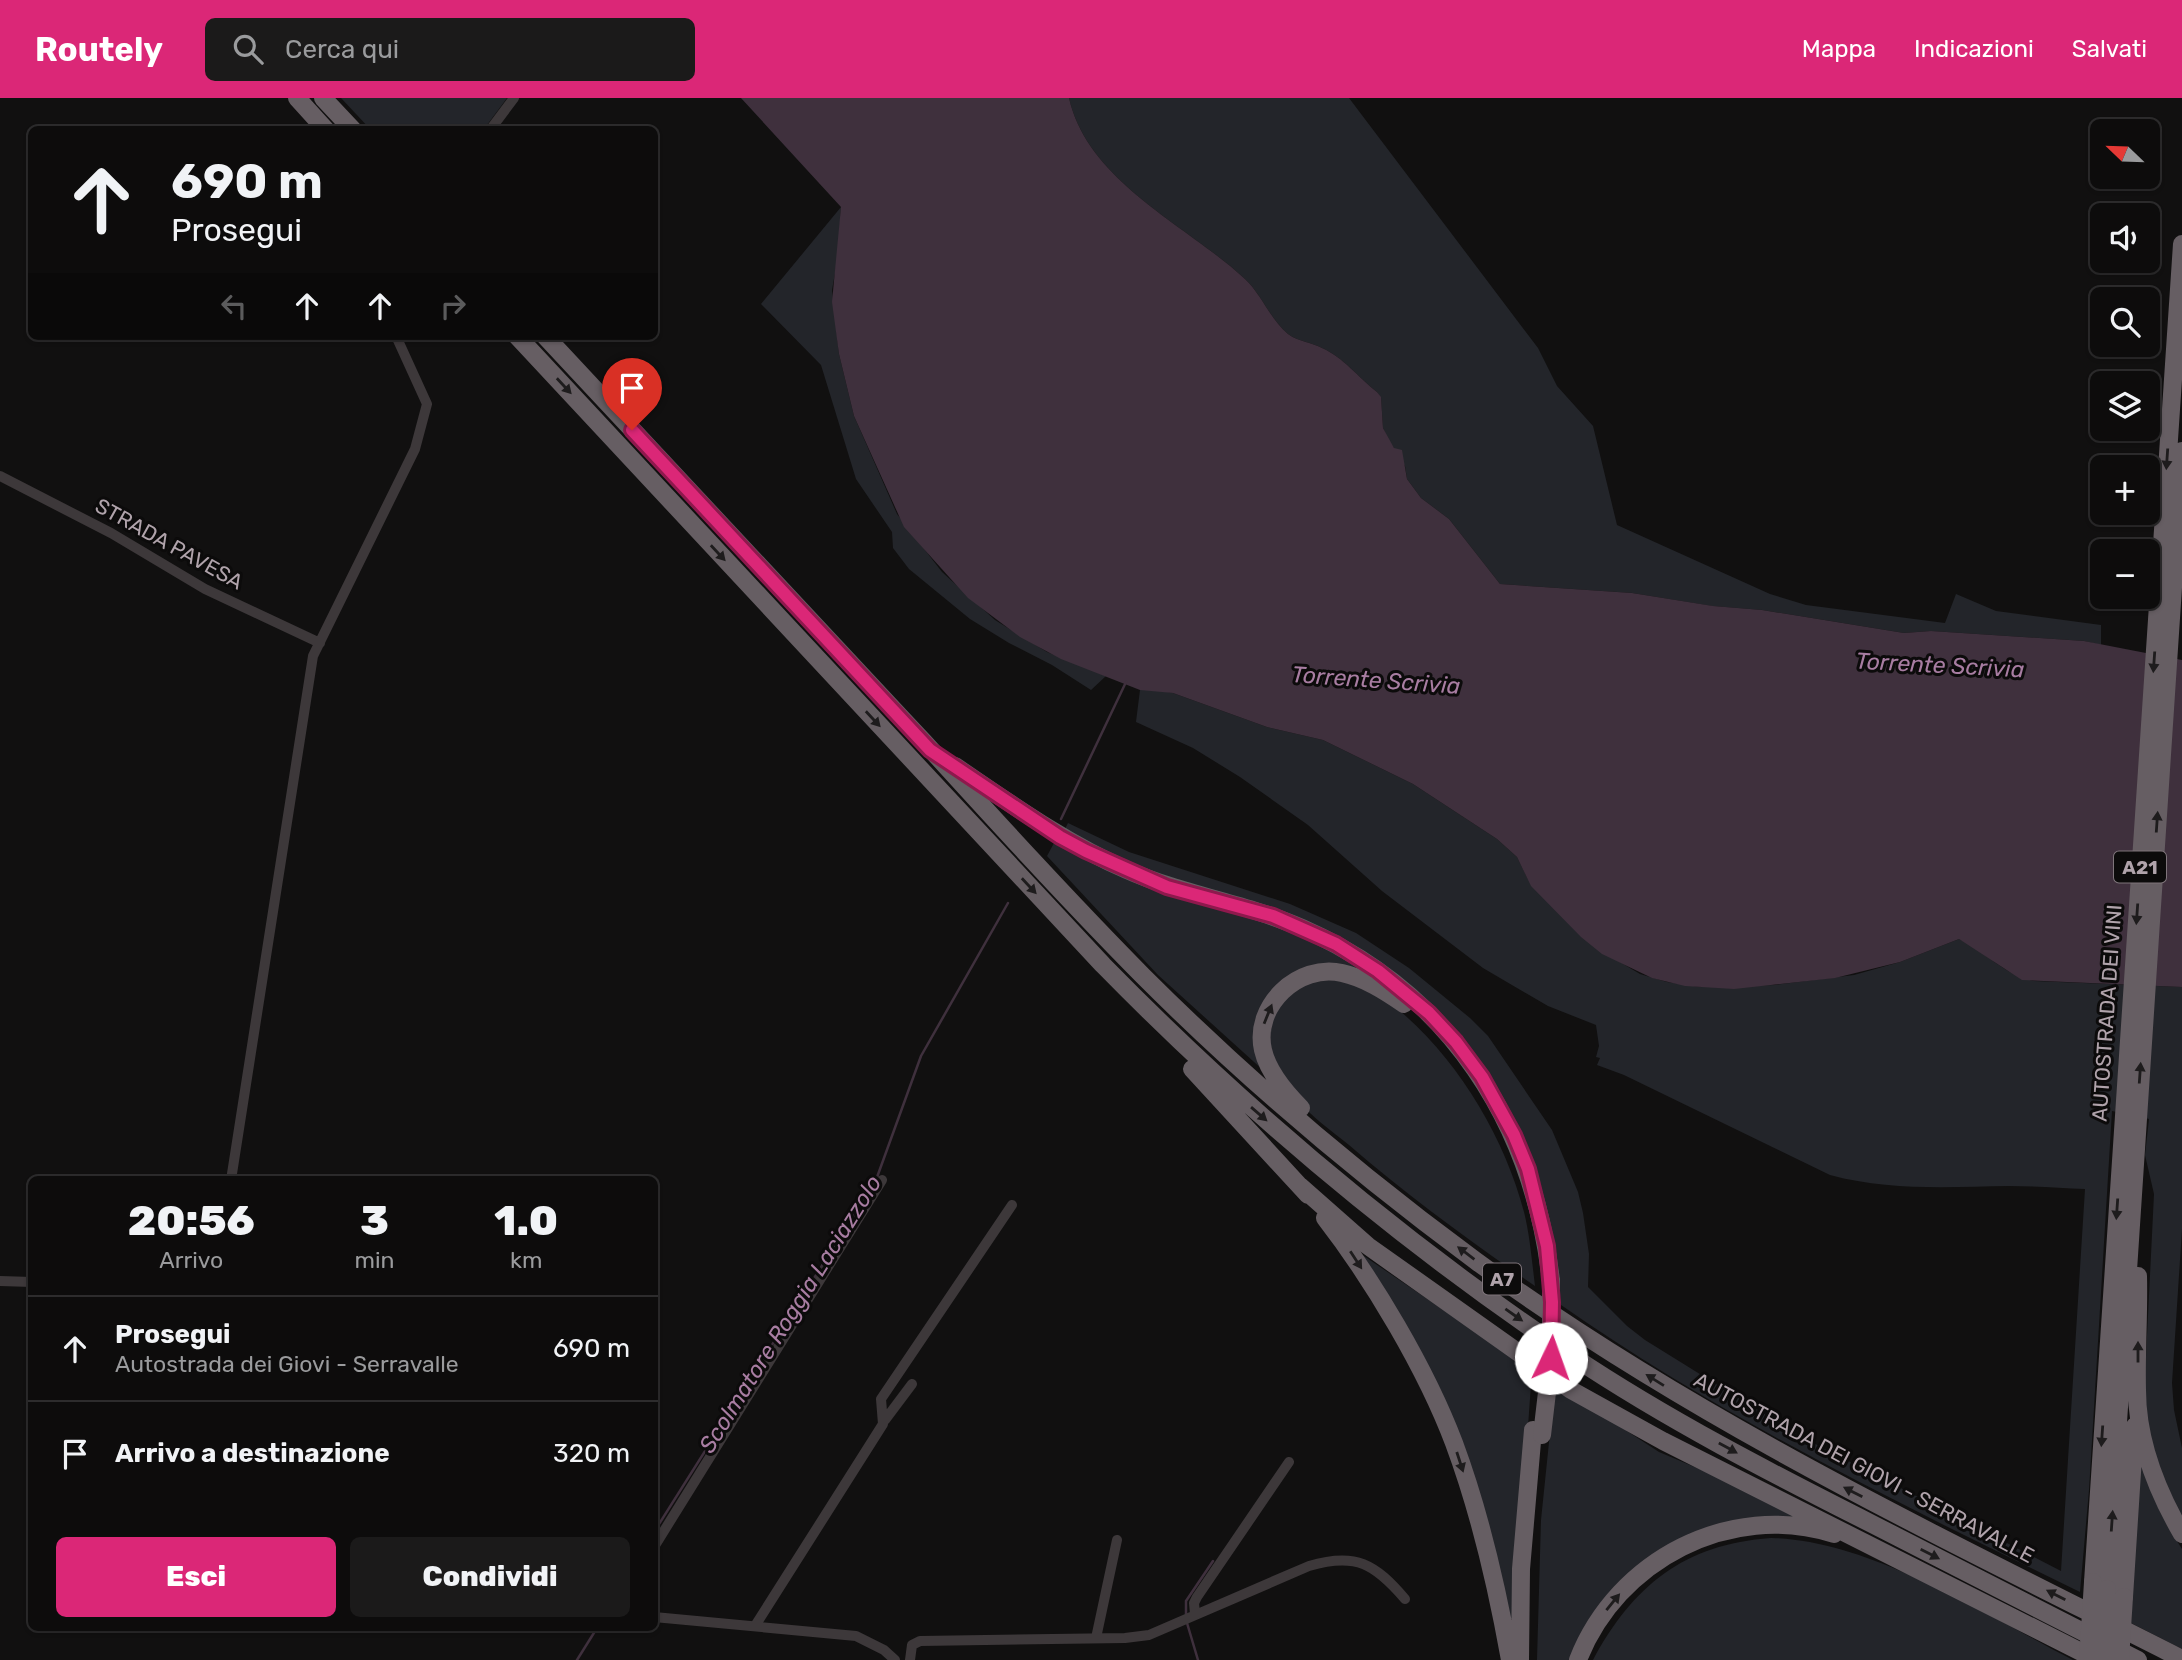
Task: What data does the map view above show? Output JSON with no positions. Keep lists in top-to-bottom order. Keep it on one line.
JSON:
{"streets":{"highway":["A21","AUTOSTRADA DEI VINI","A7","AUTOSTRADA DEI GIOVI - SERRAVALLE"],"street":["STRADA PAVESA"]},"water":["Torrente Scrivia","Scolmatore Roggia Laciazzolo"],"north":"top left","page":{"header":"Routely","search":"Cerca qui","nav":["Mappa","Indicazioni","Salvati"],"map_buttons":["+","−"],"turn":["690 m","Prosegui"],"eta":["20:56","Arrivo","3","min","1.0","km"],"list":[{"name":"Prosegui","note":"Autostrada dei Giovi - Serravalle","value":"690 m"},{"name":"Arrivo a destinazione","value":"320 m"}],"buttons":["Esci","Condividi"]}}
